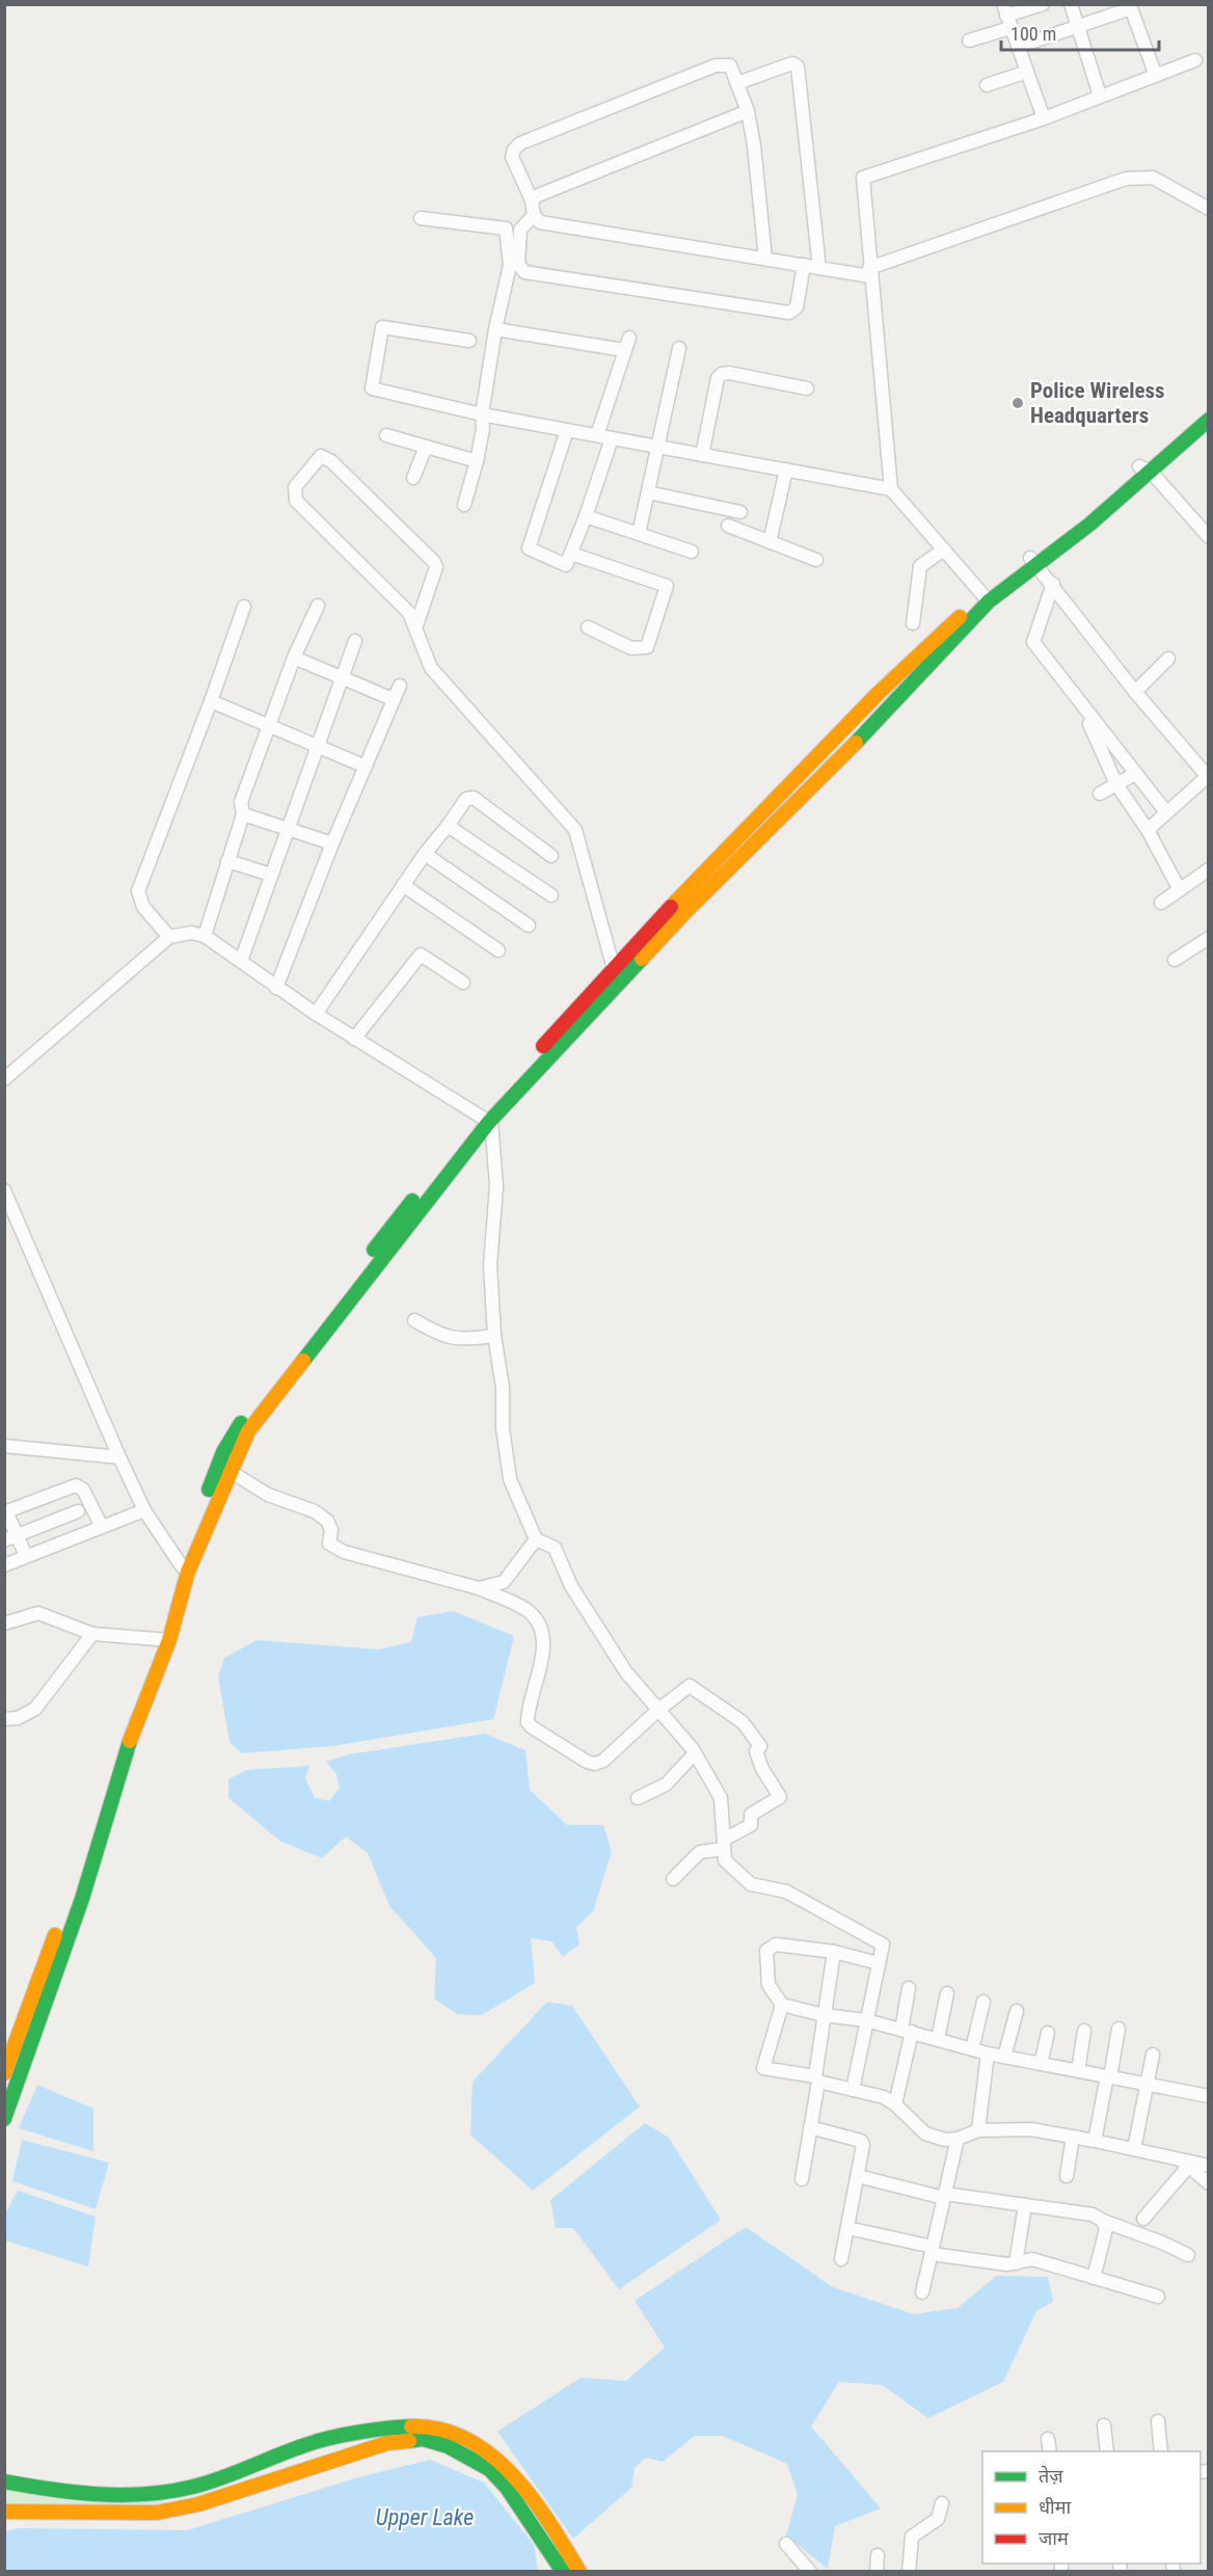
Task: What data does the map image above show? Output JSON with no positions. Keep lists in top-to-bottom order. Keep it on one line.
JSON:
{"water":["Upper Lake"],"places":["Police Wireless Headquarters"],"legend":["तेज़","धीमा","जाम"],"scale_bar":"100 m"}
